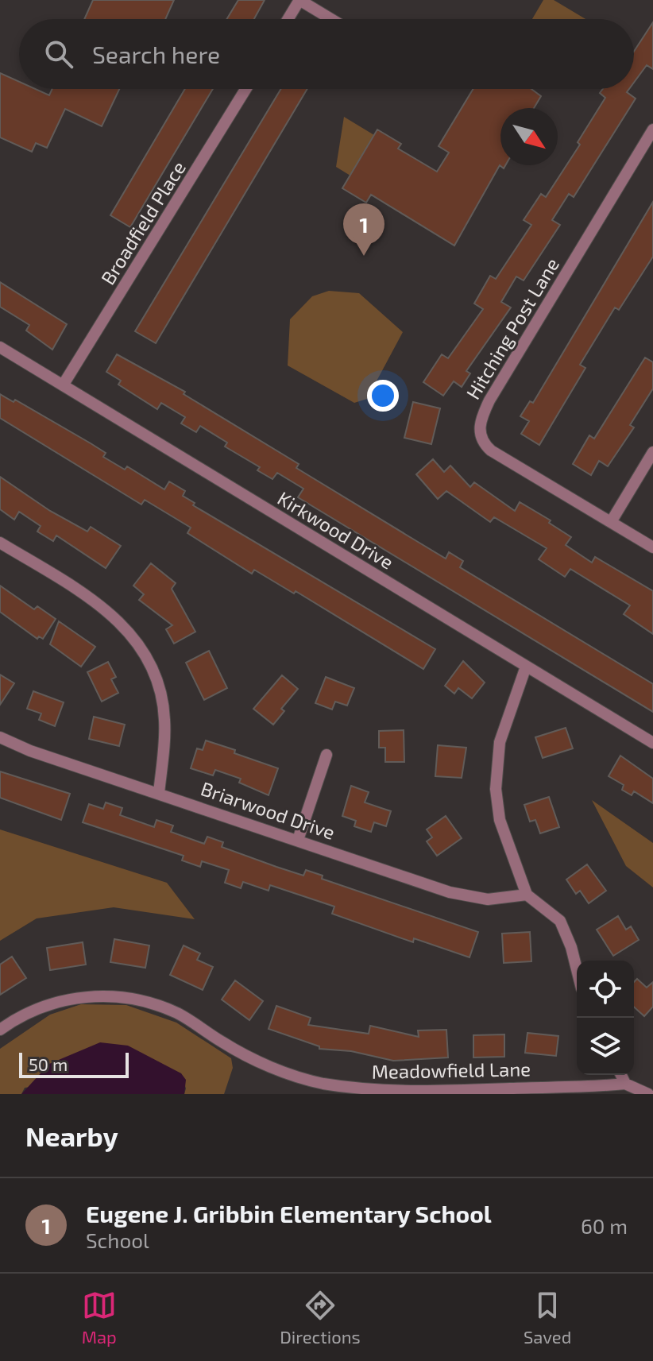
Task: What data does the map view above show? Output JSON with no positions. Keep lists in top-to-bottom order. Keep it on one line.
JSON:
{"streets":{"street":["Broadfield Place","Hitching Post Lane","Kirkwood Drive","Briarwood Drive","Meadowfield Lane"]},"crossings":[["Broadfield Place","Kirkwood Drive"]],"scale_bar":"50 m","north":"bottom right","page":{"search":"Search here","pins":"1","scale":"50 m","heading":"Nearby","list":[{"mark":"1","name":"Eugene J. Gribbin Elementary School","note":"School","value":"60 m"}],"nav":["Map","Directions","Saved"]}}
